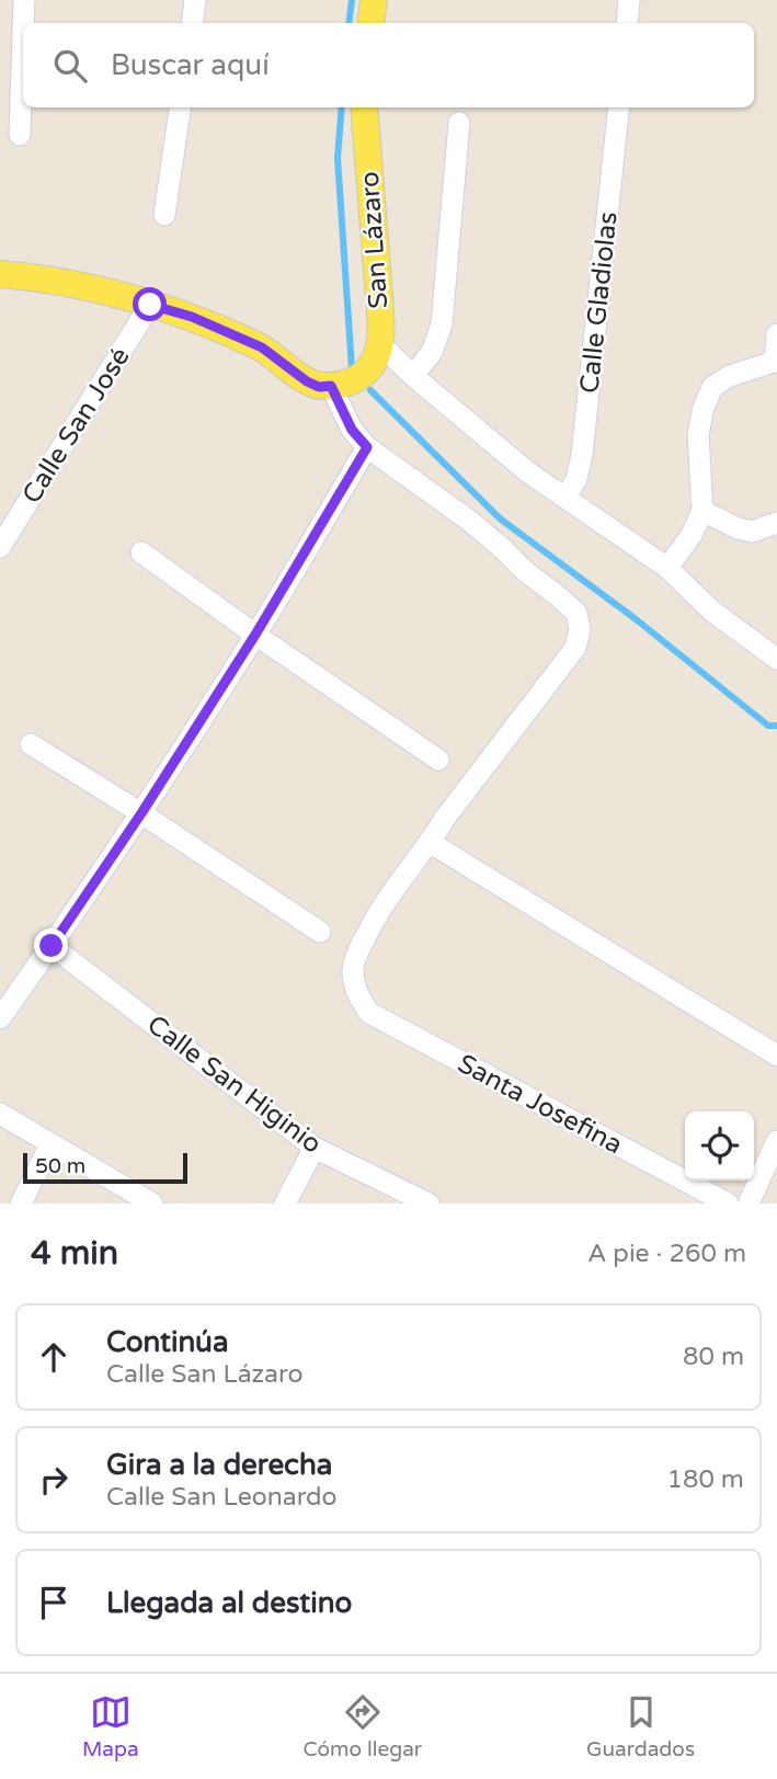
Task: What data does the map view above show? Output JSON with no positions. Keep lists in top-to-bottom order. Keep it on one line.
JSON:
{"streets":{"main road":["San Lázaro"],"street":["Calle Gladiolas","Calle San José","Calle San Higinio","Santa Josefina"]},"scale_bar":"50 m","page":{"search":"Buscar aquí","scale":"50 m","heading":["4 min","A pie · 260 m"],"list":[["Continúa","Calle San Lázaro","80 m"],["Gira a la derecha","Calle San Leonardo","180 m"],"Llegada al destino"],"nav":["Mapa","Cómo llegar","Guardados"]}}
